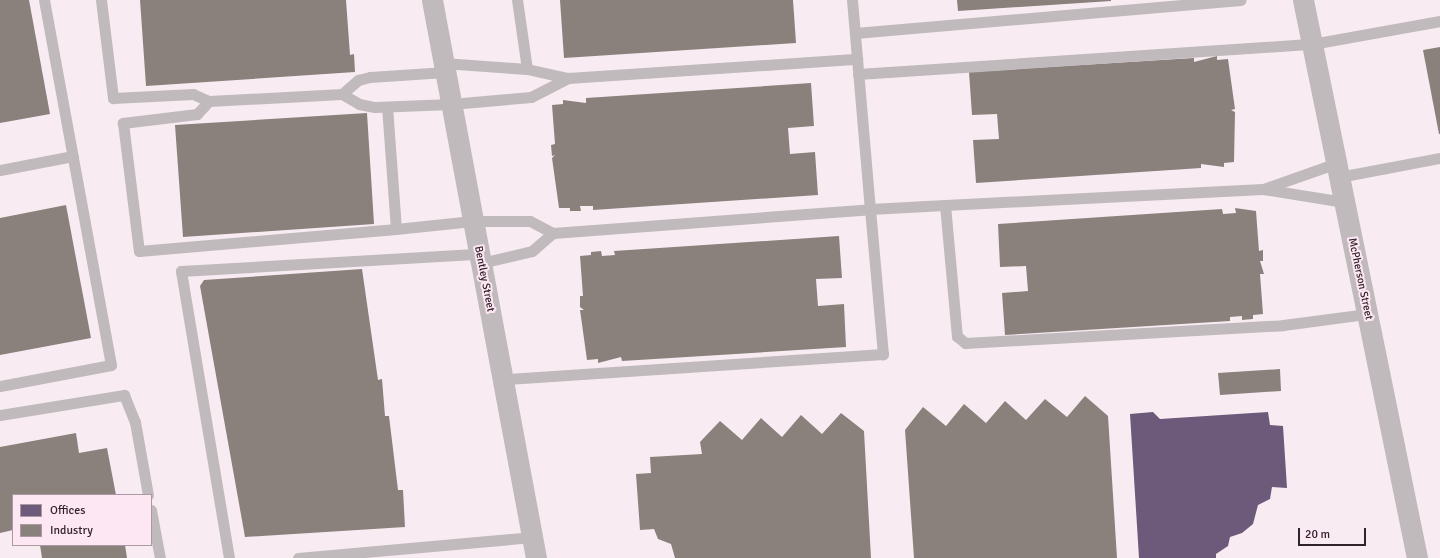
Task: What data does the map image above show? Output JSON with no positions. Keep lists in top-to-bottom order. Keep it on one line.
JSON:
{"streets":{"street":["Bentley Street","McPherson Street"]},"legend":["Offices","Industry"],"scale_bar":"20 m"}
